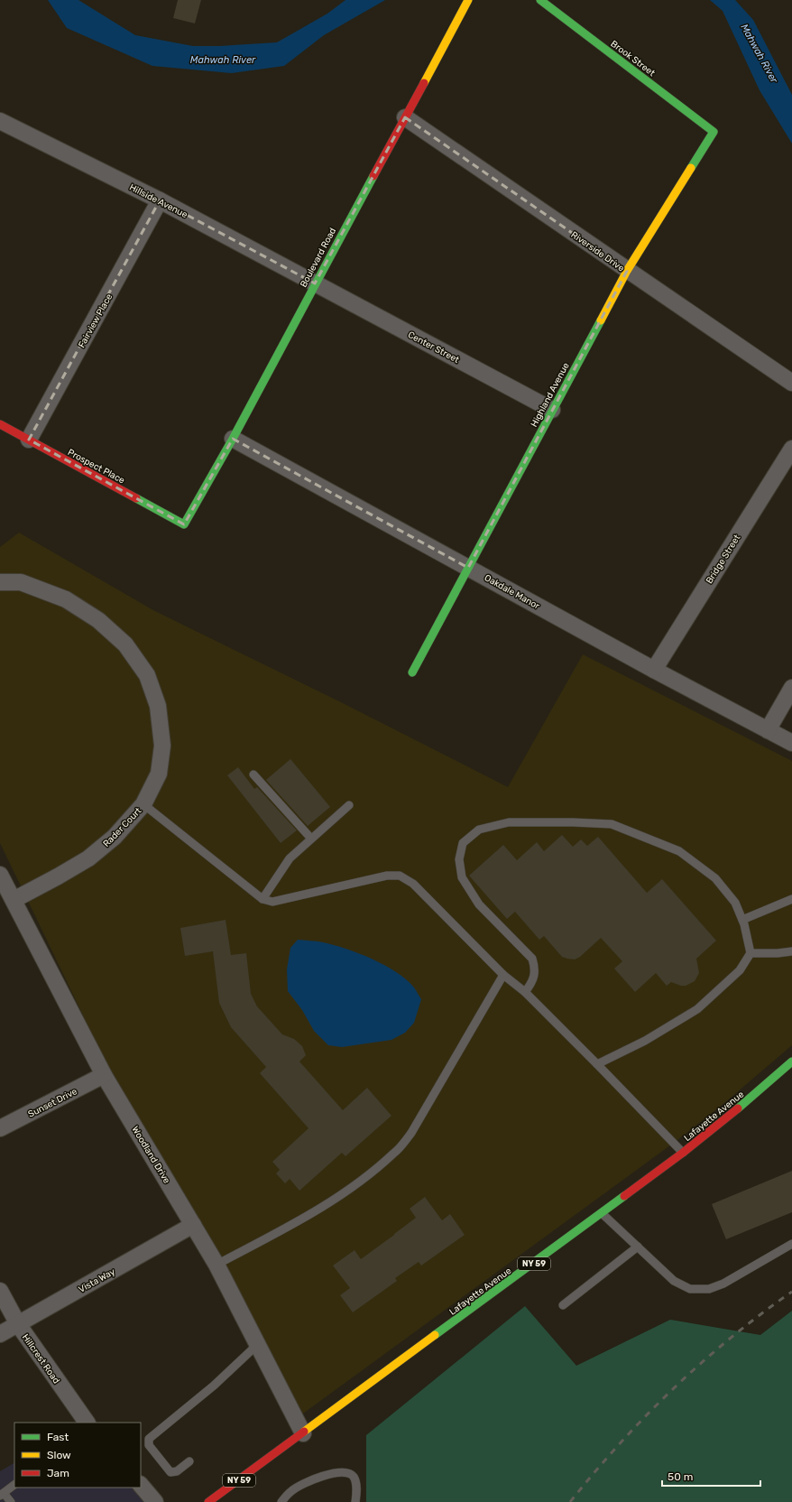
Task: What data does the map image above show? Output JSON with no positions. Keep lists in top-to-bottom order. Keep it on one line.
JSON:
{"streets":{"street":["Brook Street","Hillside Avenue","Riverside Drive","Boulevard Road","Fairview Place","Center Street","Highland Avenue","Prospect Place","Bridge Street","Oakdale Manor","Rader Court","Sunset Drive","Lafayette Avenue","Woodland Drive","NY 59","Vista Way","Hillcrest Road"]},"crossings":[["Brook Street","Highland Avenue"],["Hillside Avenue","Boulevard Road"],["Hillside Avenue","Fairview Place"],["Hillside Avenue","Center Street"],["Riverside Drive","Boulevard Road"],["Riverside Drive","Highland Avenue"],["Boulevard Road","Center Street"],["Boulevard Road","Prospect Place"],["Boulevard Road","Oakdale Manor"],["Fairview Place","Prospect Place"],["Center Street","Highland Avenue"],["Highland Avenue","Oakdale Manor"],["Bridge Street","Oakdale Manor"],["Rader Court","Woodland Drive"],["Sunset Drive","Woodland Drive"],["Lafayette Avenue","Woodland Drive"],["Woodland Drive","Vista Way"],["Vista Way","Hillcrest Road"]],"water":["Mahwah River"],"legend":["Fast","Slow","Jam"],"scale_bar":"50 m"}
